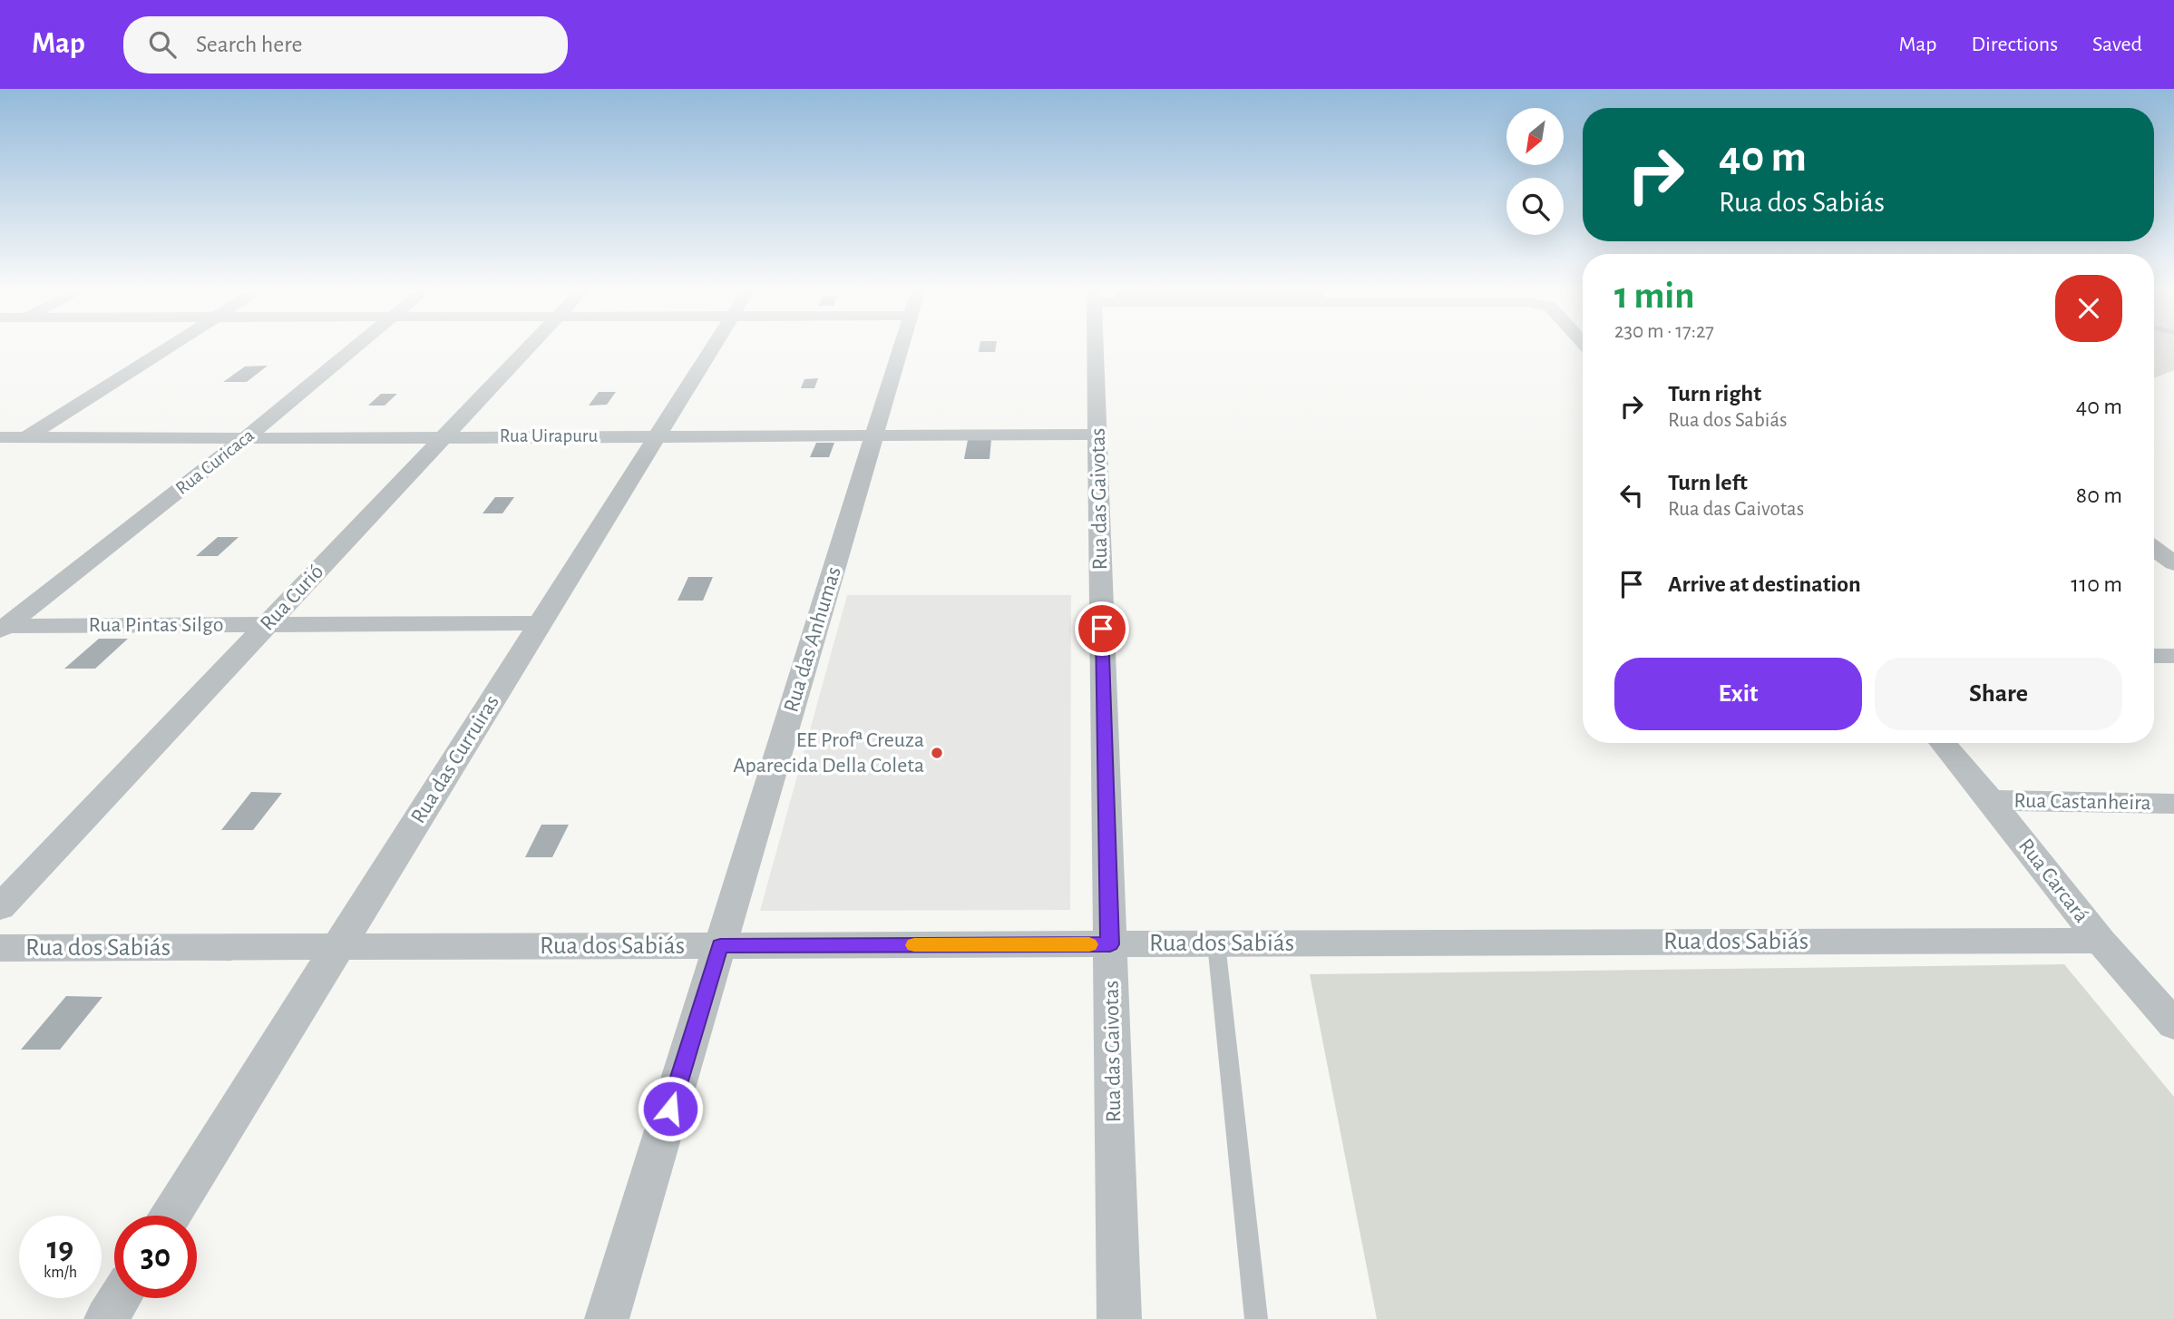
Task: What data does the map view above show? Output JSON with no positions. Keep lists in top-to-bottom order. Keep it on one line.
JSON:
{"streets":{"street":["Rua Uirapuru","Rua Curicaca","Rua das Gaivotas","Rua Curió","Rua Pintas Silgo","Rua das Anhumas","Rua das Curruiras","Rua Castanheira","Rua Carcará","Rua dos Sabiás"]},"crossings":[["Rua Uirapuru","Rua Curicaca"],["Rua Uirapuru","Rua das Gaivotas"],["Rua Uirapuru","Rua Curió"],["Rua Uirapuru","Rua das Anhumas"],["Rua Uirapuru","Rua das Curruiras"],["Rua Curicaca","Rua Pintas Silgo"],["Rua das Gaivotas","Rua dos Sabiás"],["Rua Curió","Rua Pintas Silgo"],["Rua Pintas Silgo","Rua das Curruiras"],["Rua das Anhumas","Rua dos Sabiás"],["Rua das Curruiras","Rua dos Sabiás"],["Rua Castanheira","Rua Carcará"],["Rua Carcará","Rua dos Sabiás"]],"places":["EE Profª Creuza Aparecida Della Coleta"],"north":"bottom left","page":{"header":"Map","search":"Search here","nav":["Map","Directions","Saved"],"turn":["40 m","Rua dos Sabiás"],"heading":["1 min","230 m · 17:27"],"list":[{"name":"Turn right","note":"Rua dos Sabiás","value":"40 m"},{"name":"Turn left","note":"Rua das Gaivotas","value":"80 m"},{"name":"Arrive at destination","value":"110 m"}],"buttons":["Exit","Share"],"speed":"19 km/h","limit":"30"}}
